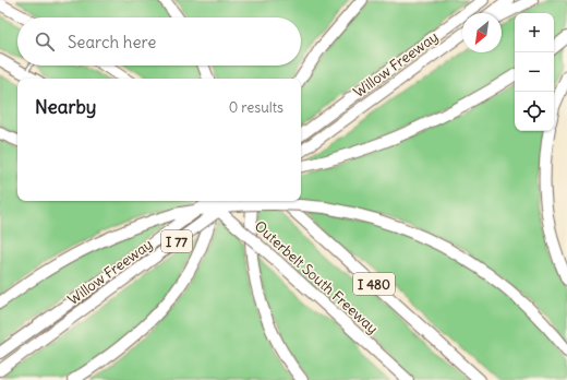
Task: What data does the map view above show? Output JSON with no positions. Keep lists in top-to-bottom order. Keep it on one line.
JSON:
{"streets":{"highway":["Willow Freeway","I 77","Outerbelt South Freeway","I 480"]},"north":"bottom left","page":{"map_buttons":["+","−"],"search":"Search here","heading":["Nearby","0 results"]}}
